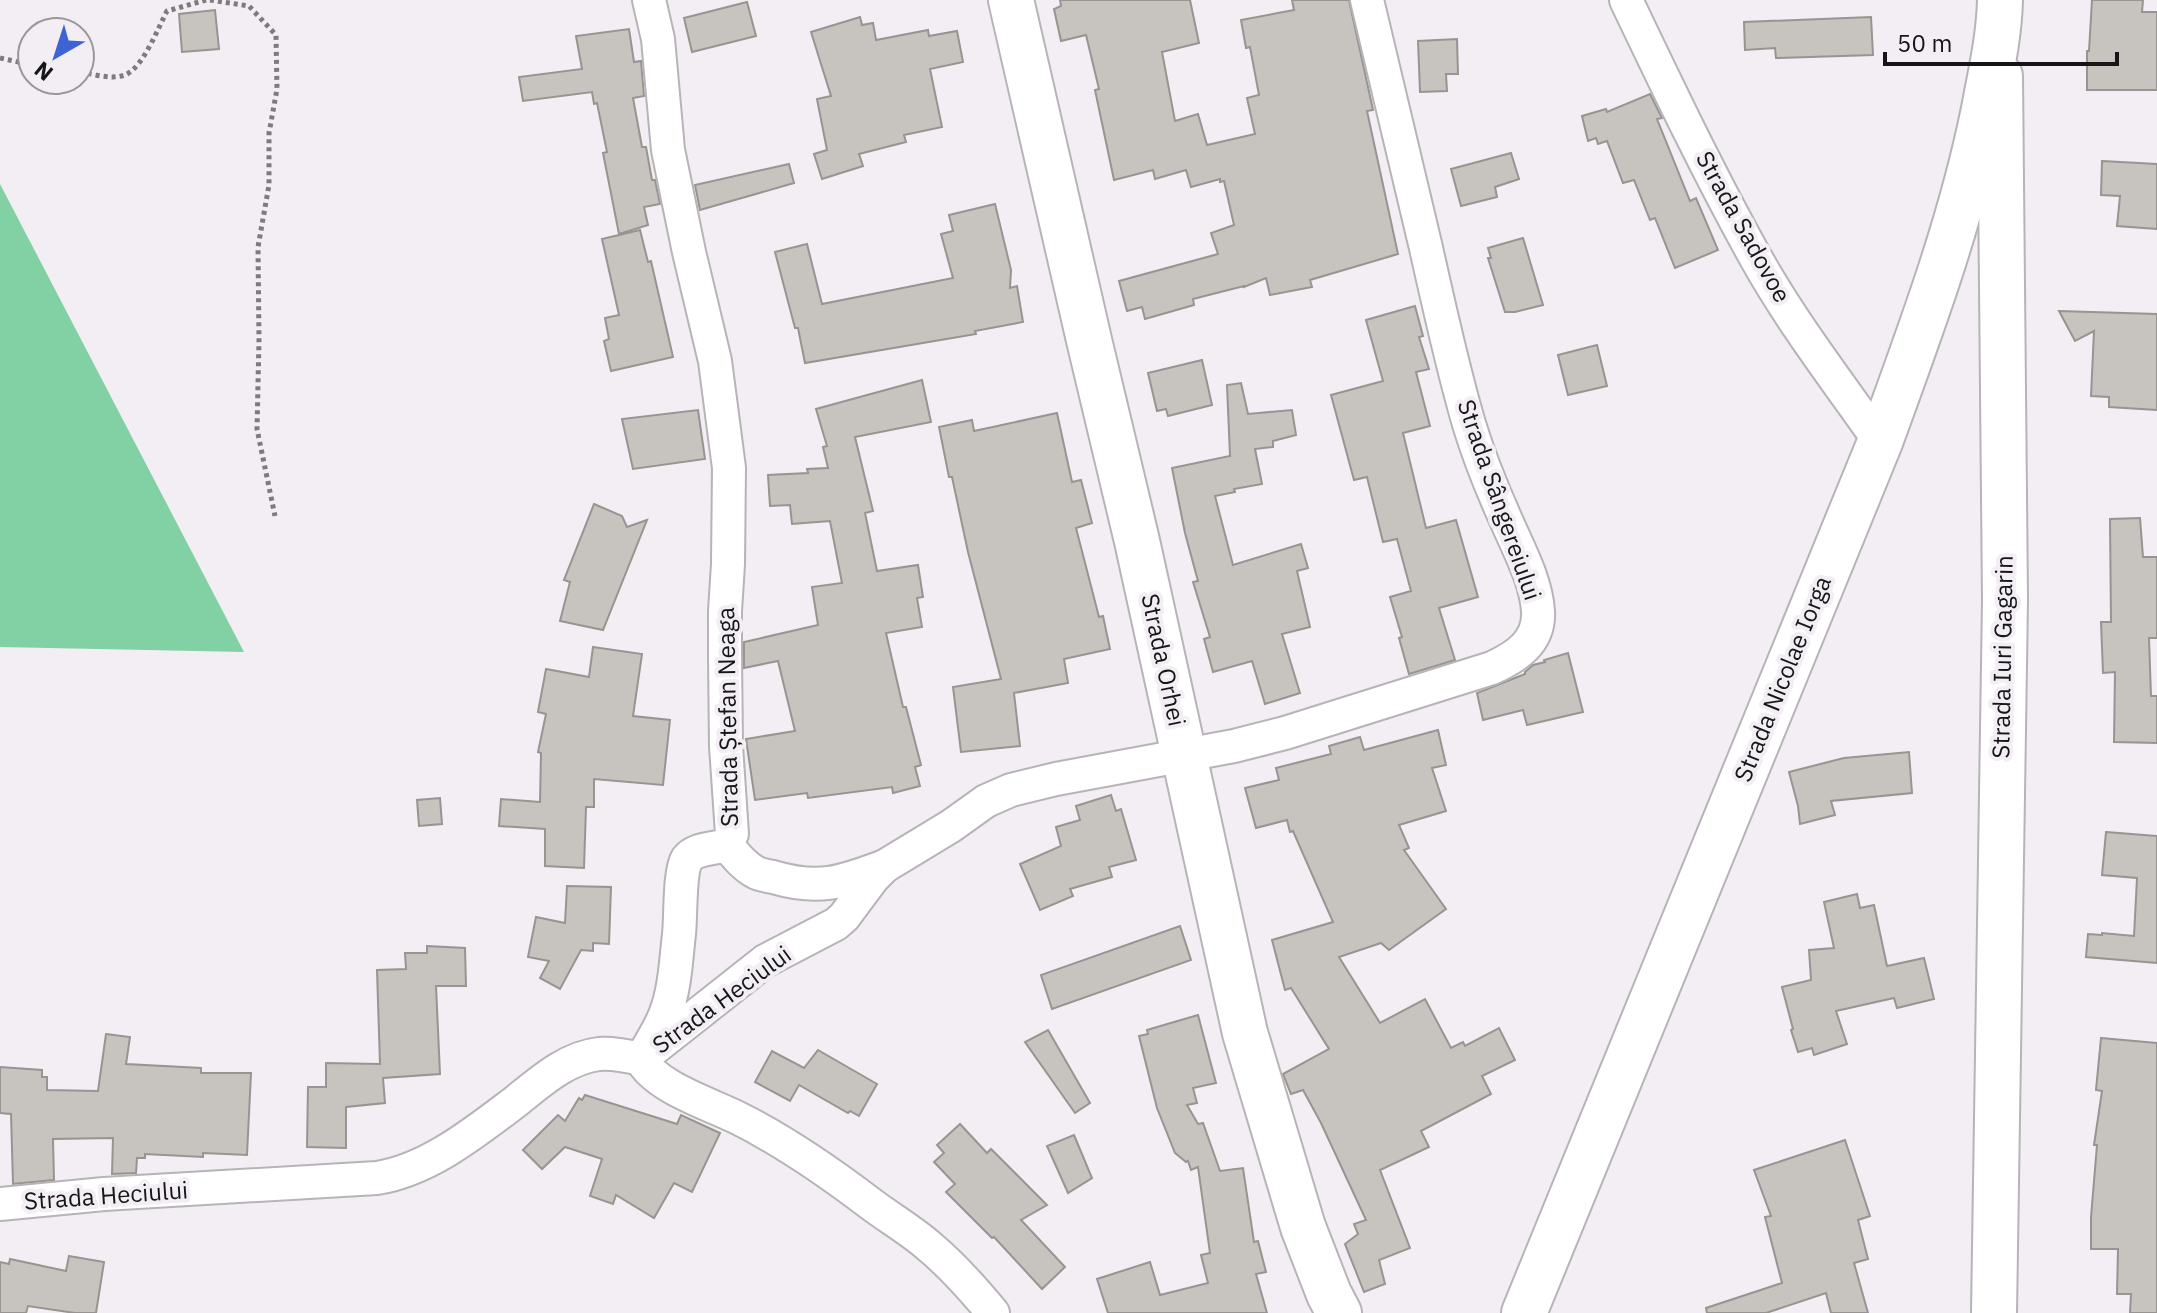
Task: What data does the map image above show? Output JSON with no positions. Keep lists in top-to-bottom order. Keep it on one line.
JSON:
{"streets":{"street":["Strada Sadovoe","Strada Sângereiului","Strada Iuri Gagarin","Strada Orhei","Strada Nicolae Iorga","Strada Ștefan Neaga","Strada Heciului"]},"crossings":[["Strada Sadovoe","Strada Nicolae Iorga"],["Strada Sângereiului","Strada Orhei"],["Strada Sângereiului","Strada Heciului"],["Strada Iuri Gagarin","Strada Nicolae Iorga"],["Strada Orhei","Strada Heciului"],["Strada Ștefan Neaga","Strada Heciului"]],"scale_bar":"50 m","north":"bottom left"}
